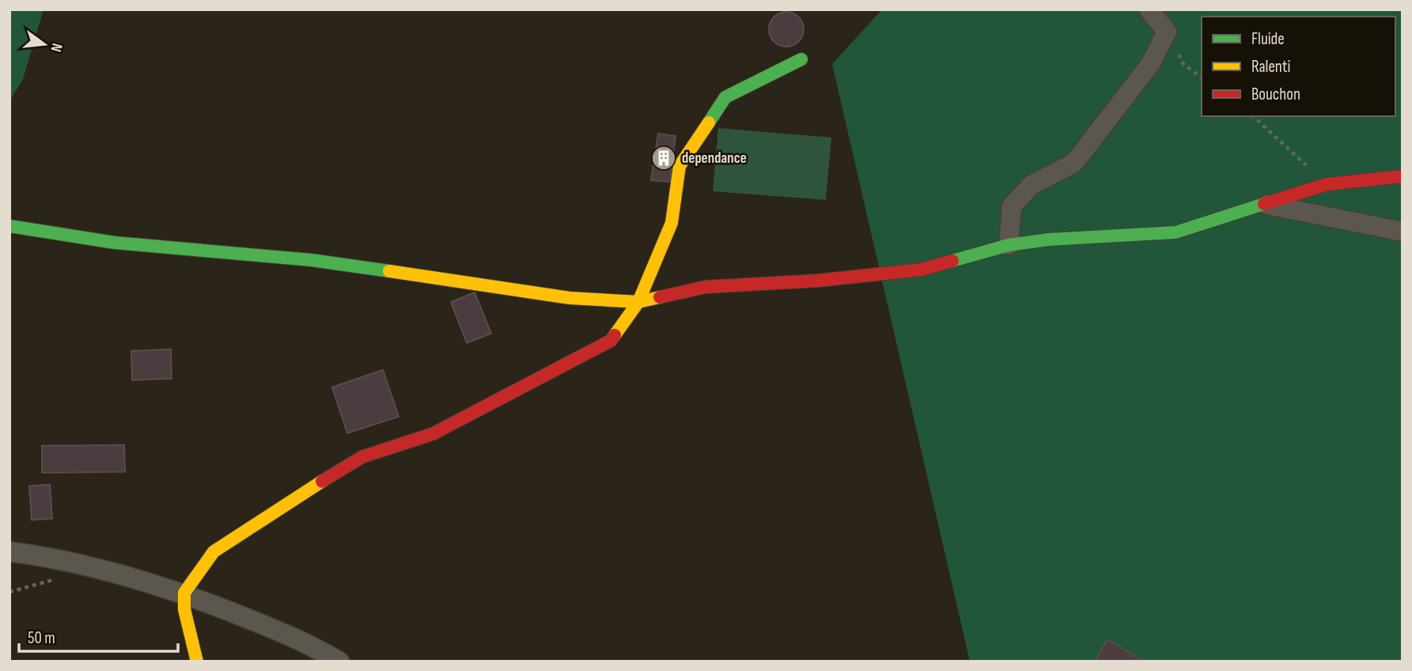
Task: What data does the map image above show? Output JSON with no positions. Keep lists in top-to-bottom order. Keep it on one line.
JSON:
{"places":{"building":["dependance"]},"legend":["Fluide","Ralenti","Bouchon"],"scale_bar":"50 m","north":"right"}
